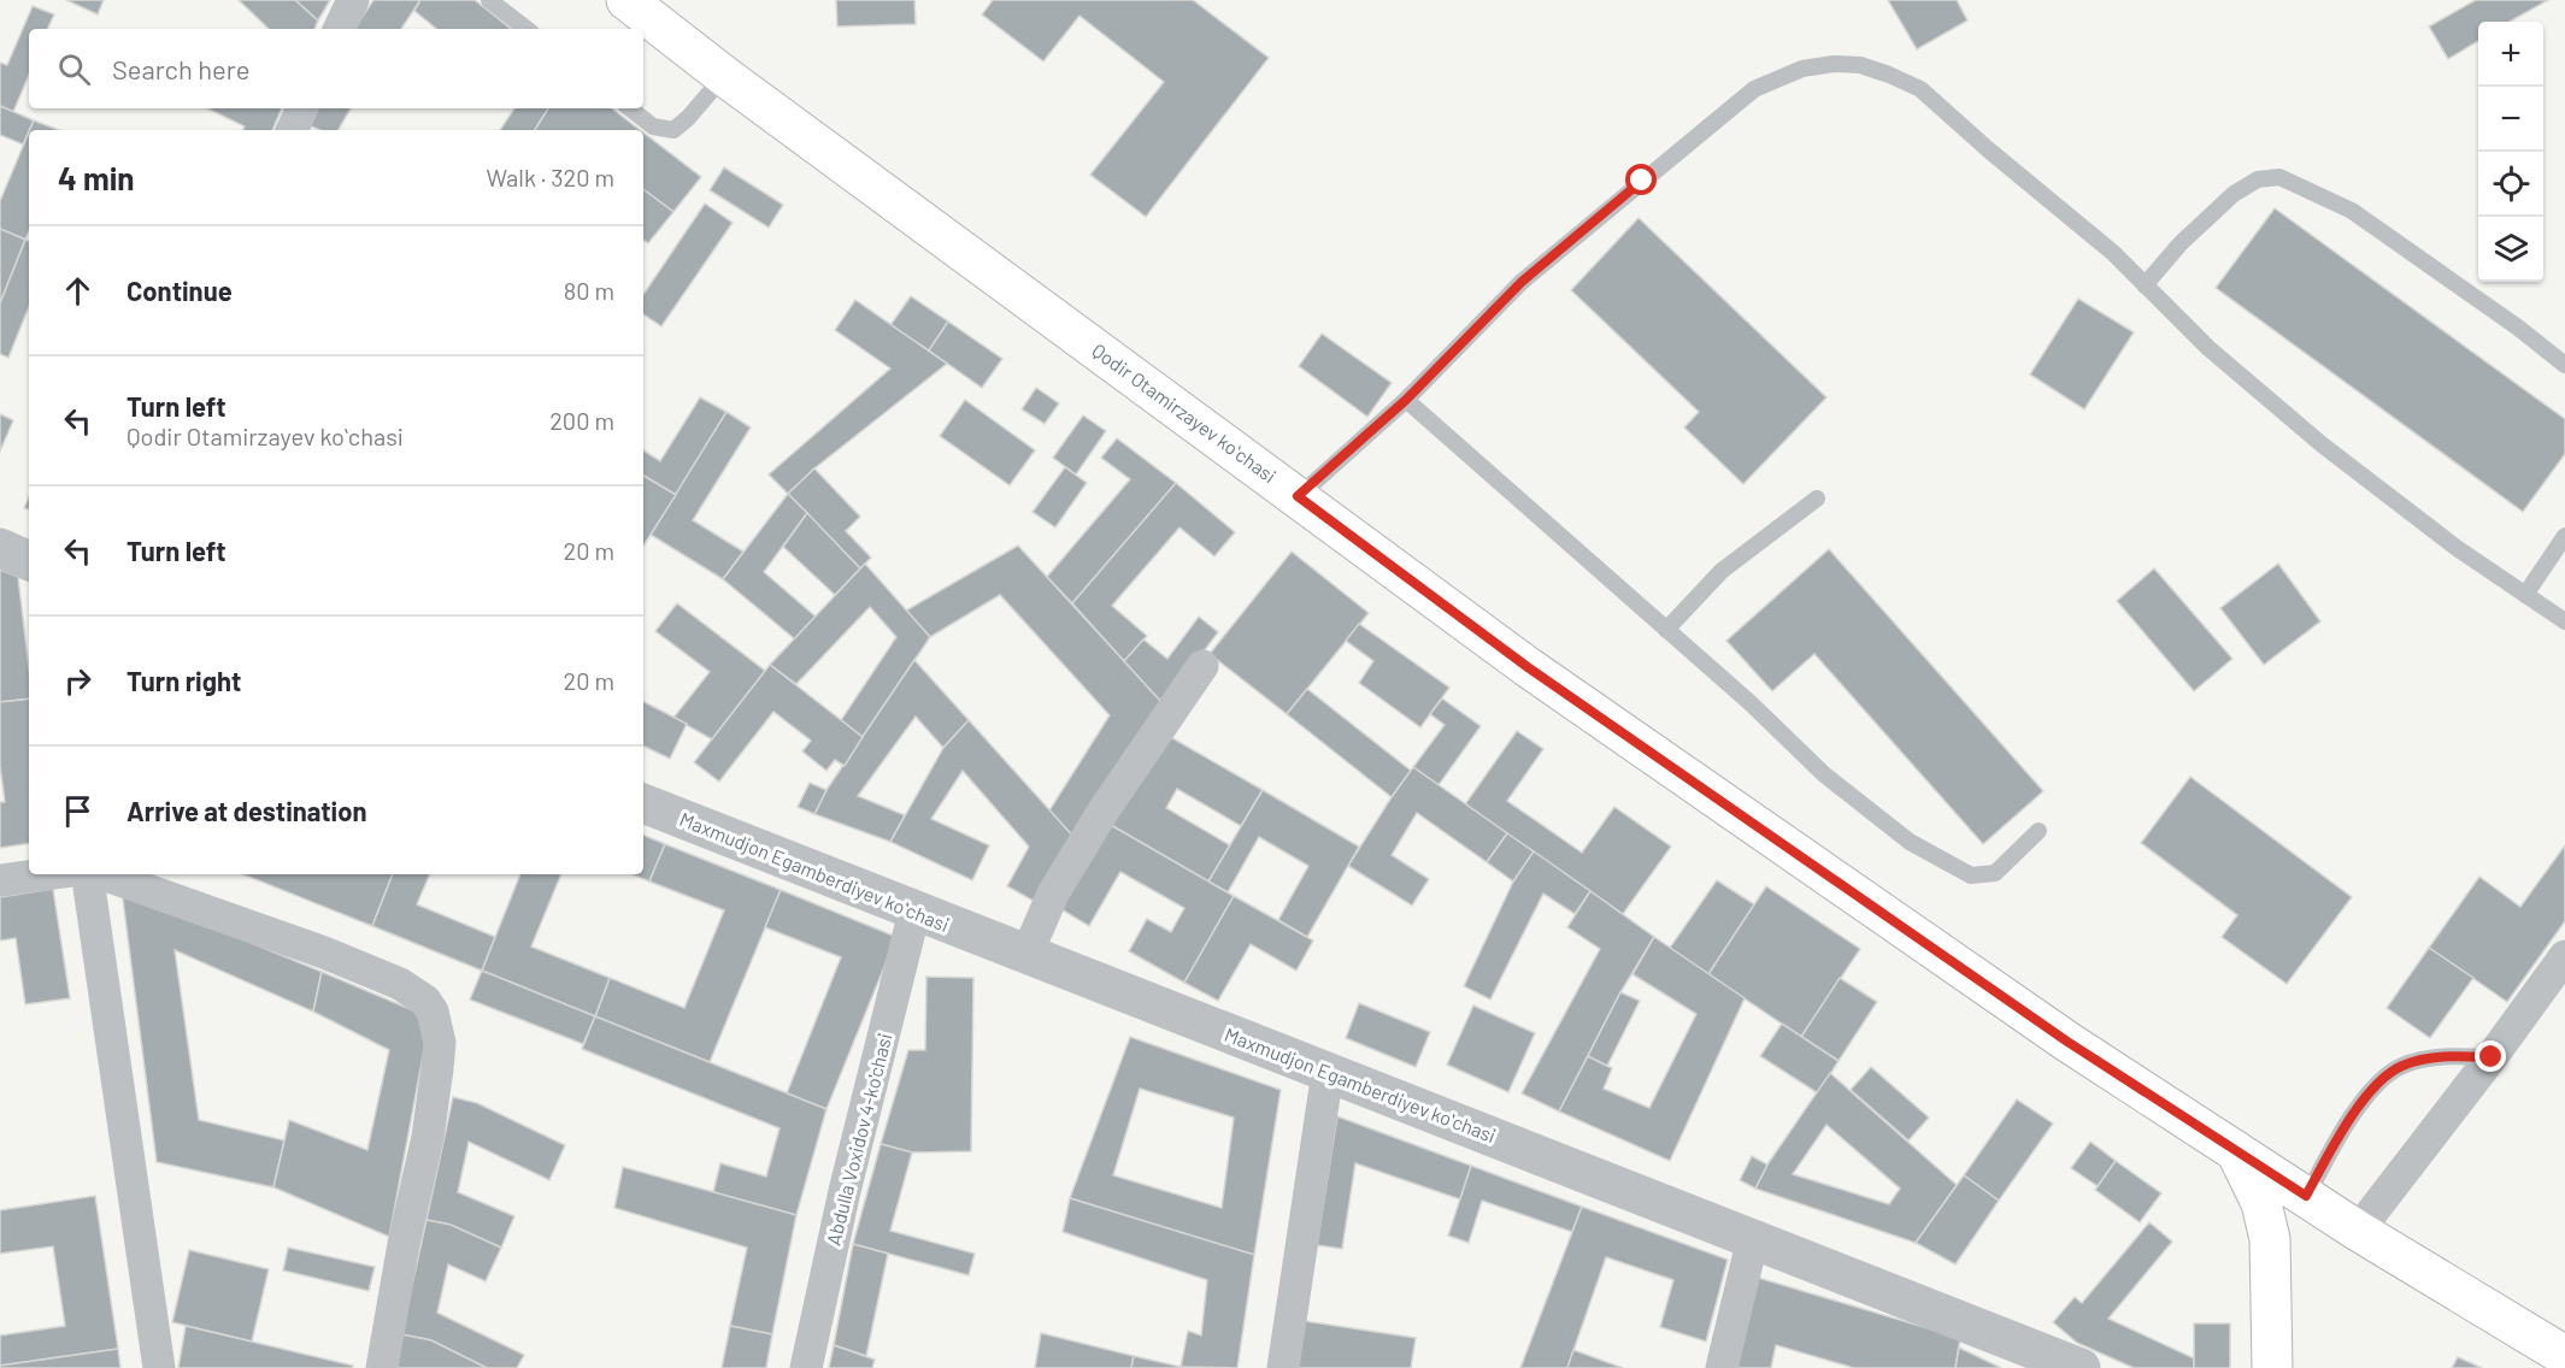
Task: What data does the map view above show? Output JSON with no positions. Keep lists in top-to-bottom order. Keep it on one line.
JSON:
{"streets":{"main road":["Qodir Otamirzayev koʻchasi"],"street":["Maxmudjon Egamberdiyev koʻchasi","Abdulla Voxidov 4-ko'chasi"]},"crossings":[["Maxmudjon Egamberdiyev koʻchasi","Abdulla Voxidov 4-ko'chasi"]],"page":{"map_buttons":["+","−"],"search":"Search here","heading":["4 min","Walk · 320 m"],"list":[["Continue","80 m"],["Turn left","Qodir Otamirzayev koʻchasi","200 m"],["Turn left","20 m"],["Turn right","20 m"],"Arrive at destination"]}}
